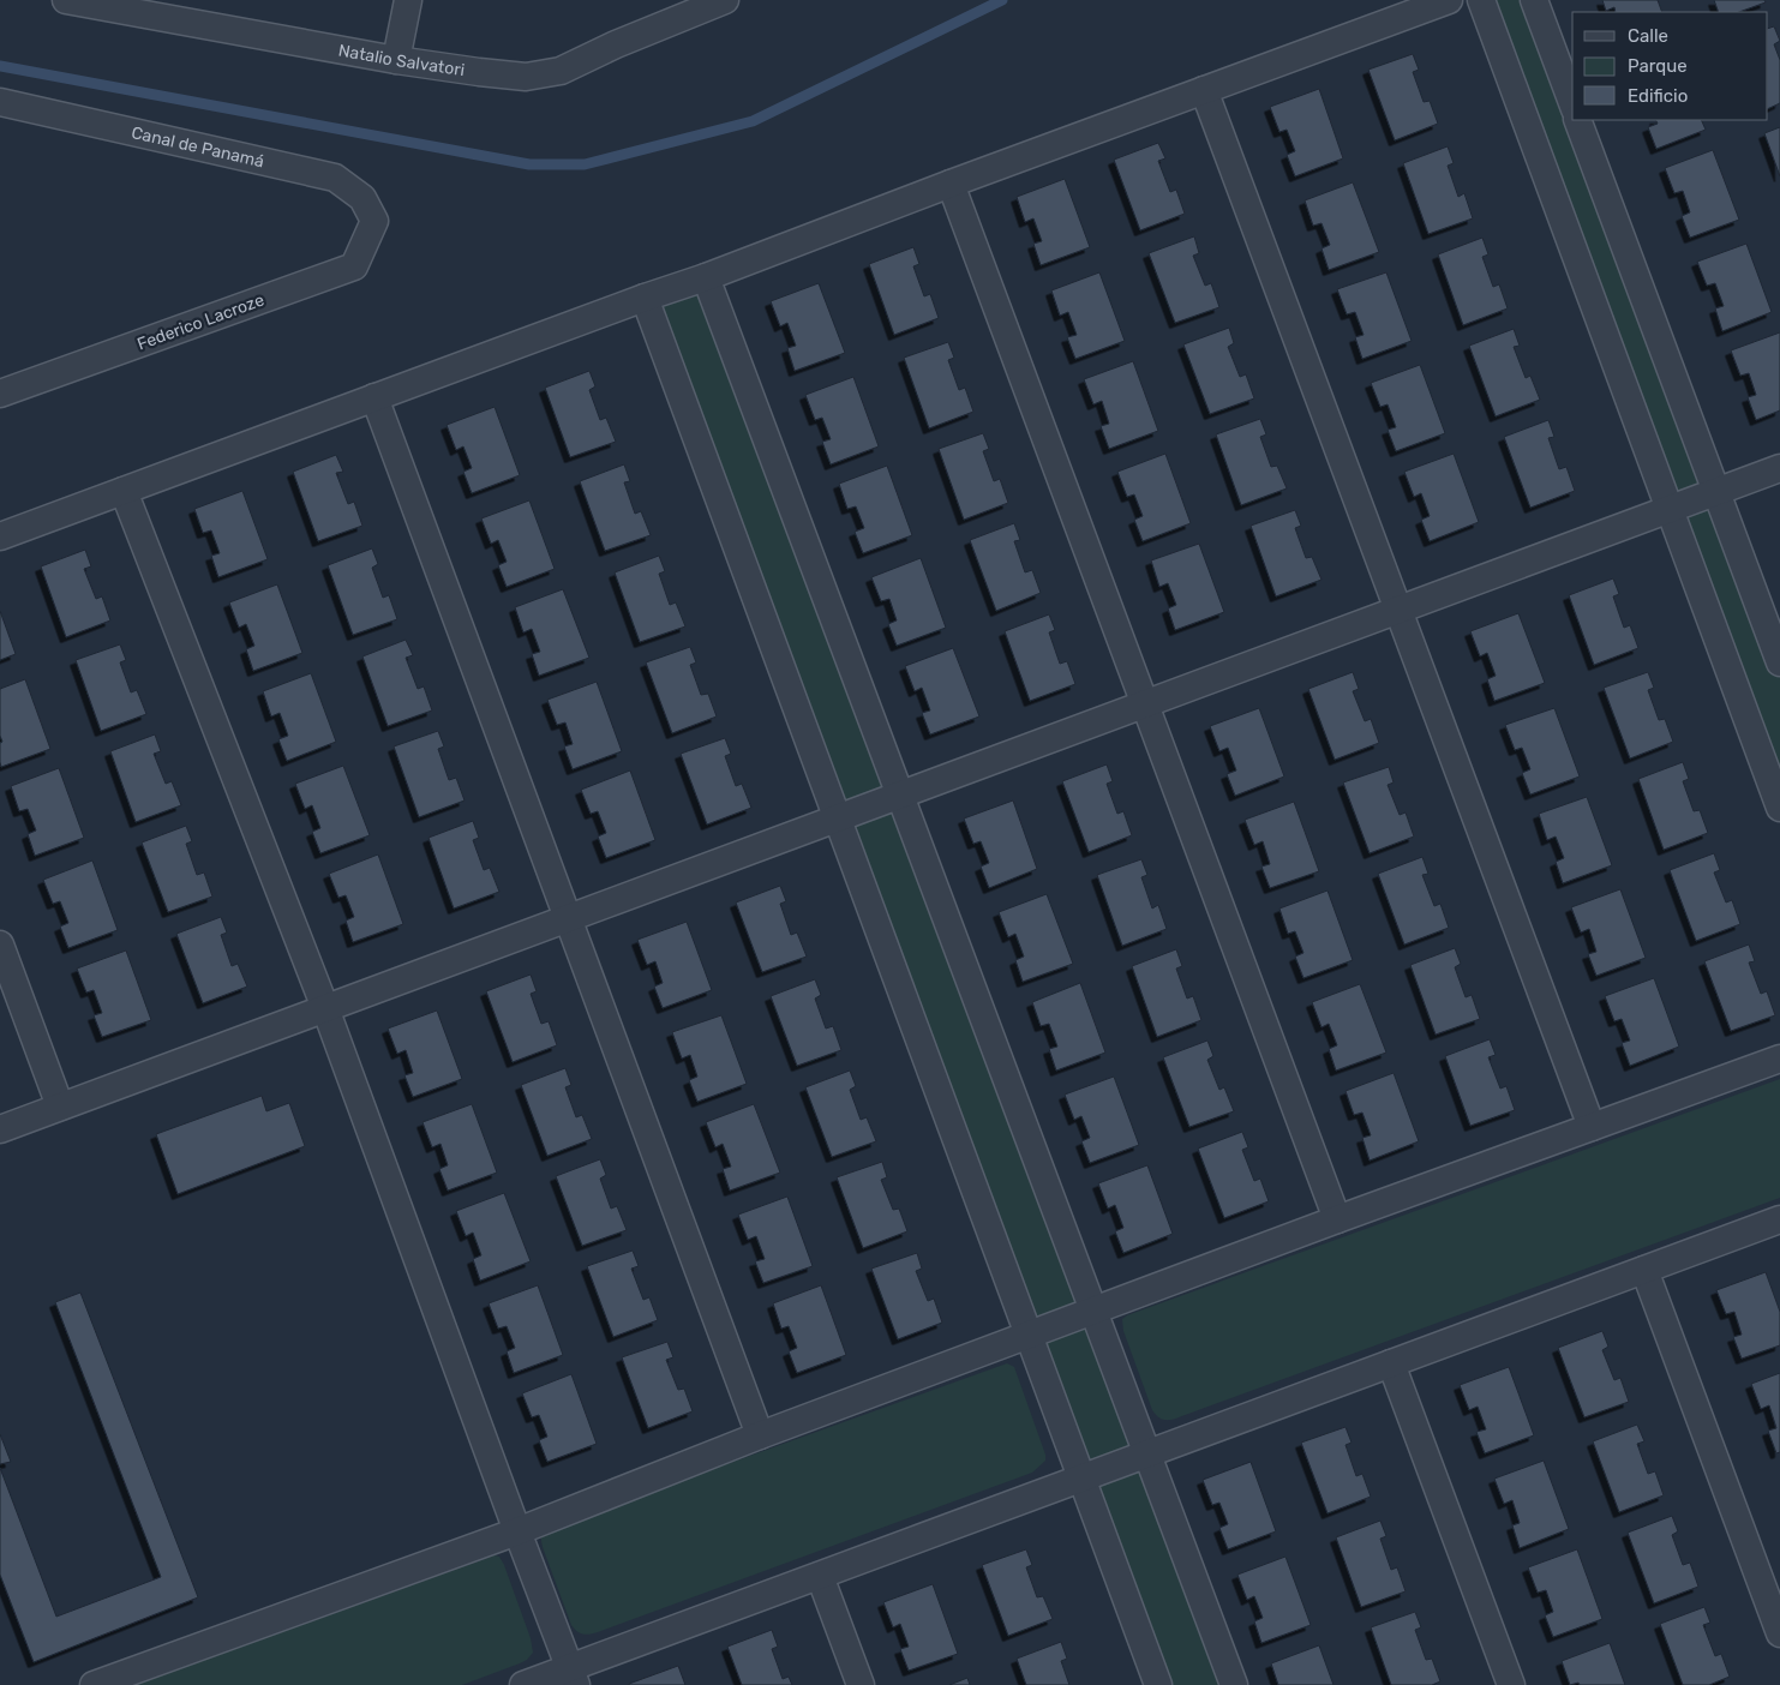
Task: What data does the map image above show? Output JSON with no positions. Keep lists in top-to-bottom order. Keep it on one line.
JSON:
{"streets":{"street":["Natalio Salvatori","Canal de Panamá","Federico Lacroze"]},"crossings":[["Canal de Panamá","Federico Lacroze"]],"legend":["Calle","Parque","Edificio"]}
